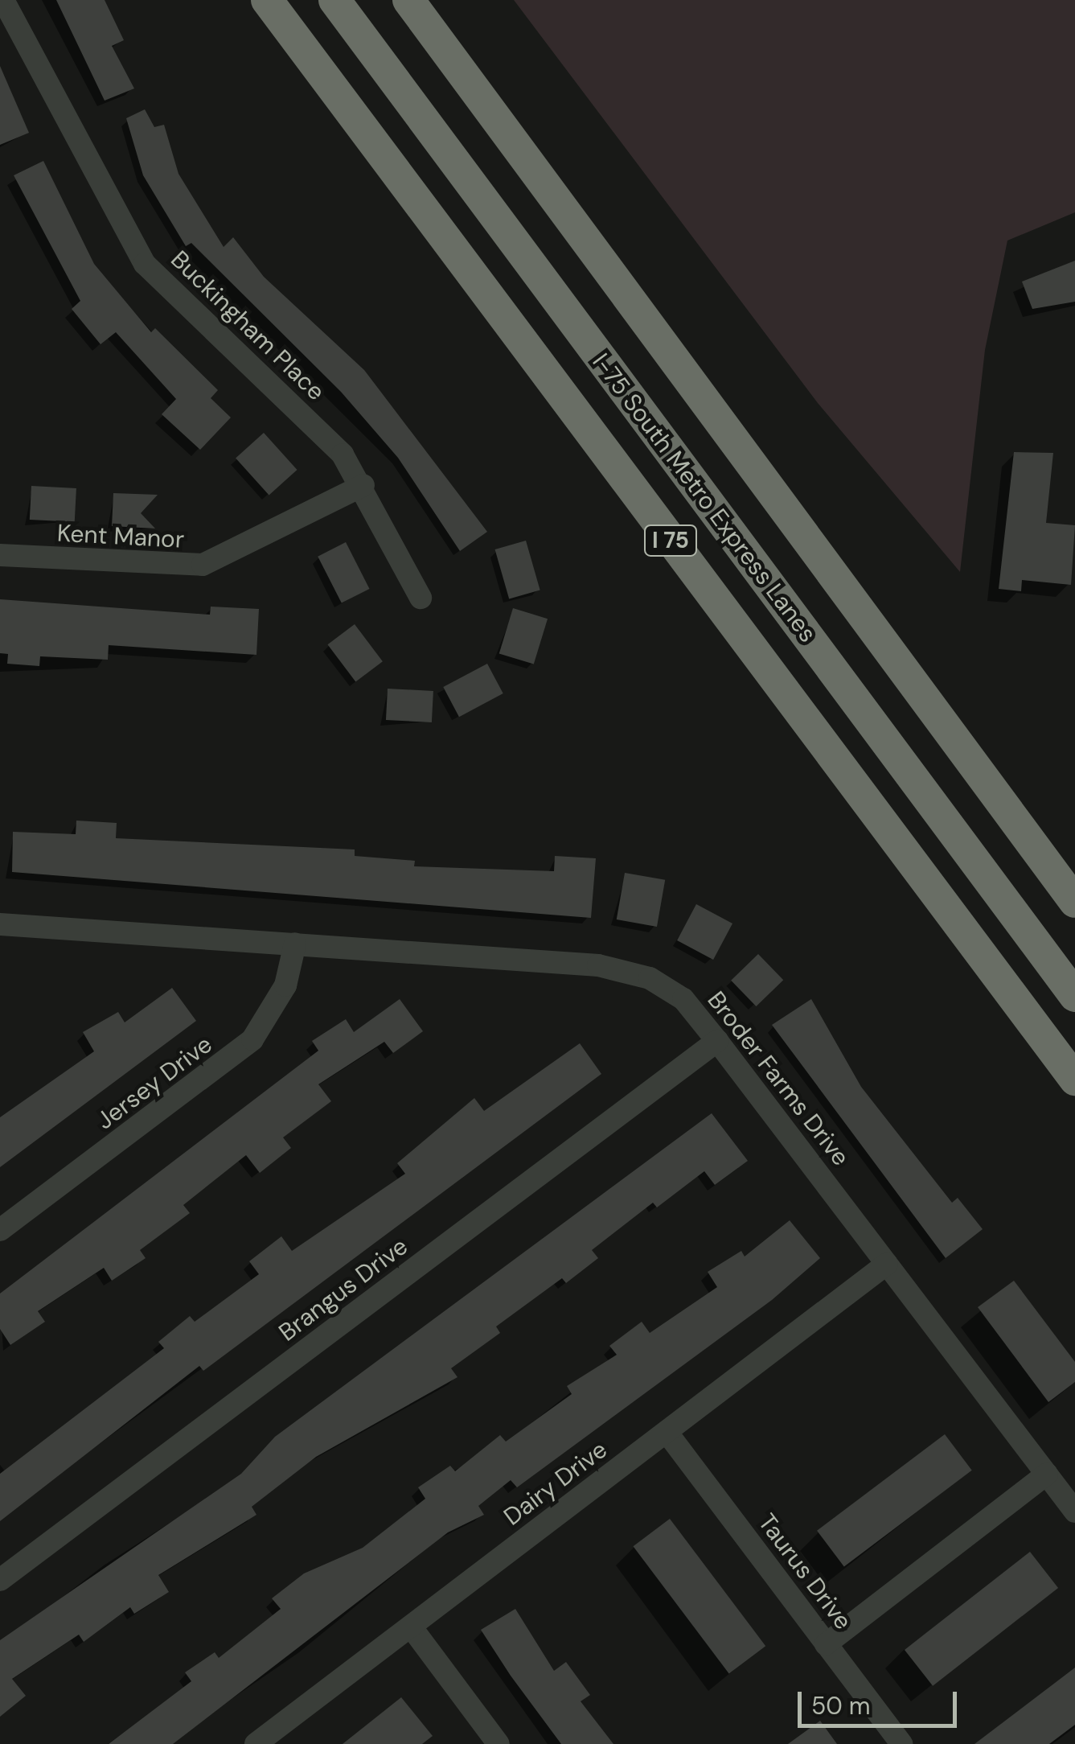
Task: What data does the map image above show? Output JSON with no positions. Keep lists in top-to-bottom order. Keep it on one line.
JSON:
{"streets":{"highway":["I-75 South Metro Express Lanes","I 75"],"street":["Buckingham Place","Kent Manor","Broder Farms Drive","Jersey Drive","Brangus Drive","Dairy Drive","Taurus Drive"]},"crossings":[["Buckingham Place","Kent Manor"],["Broder Farms Drive","Jersey Drive"],["Broder Farms Drive","Brangus Drive"],["Broder Farms Drive","Dairy Drive"],["Dairy Drive","Taurus Drive"]],"scale_bar":"50 m"}
